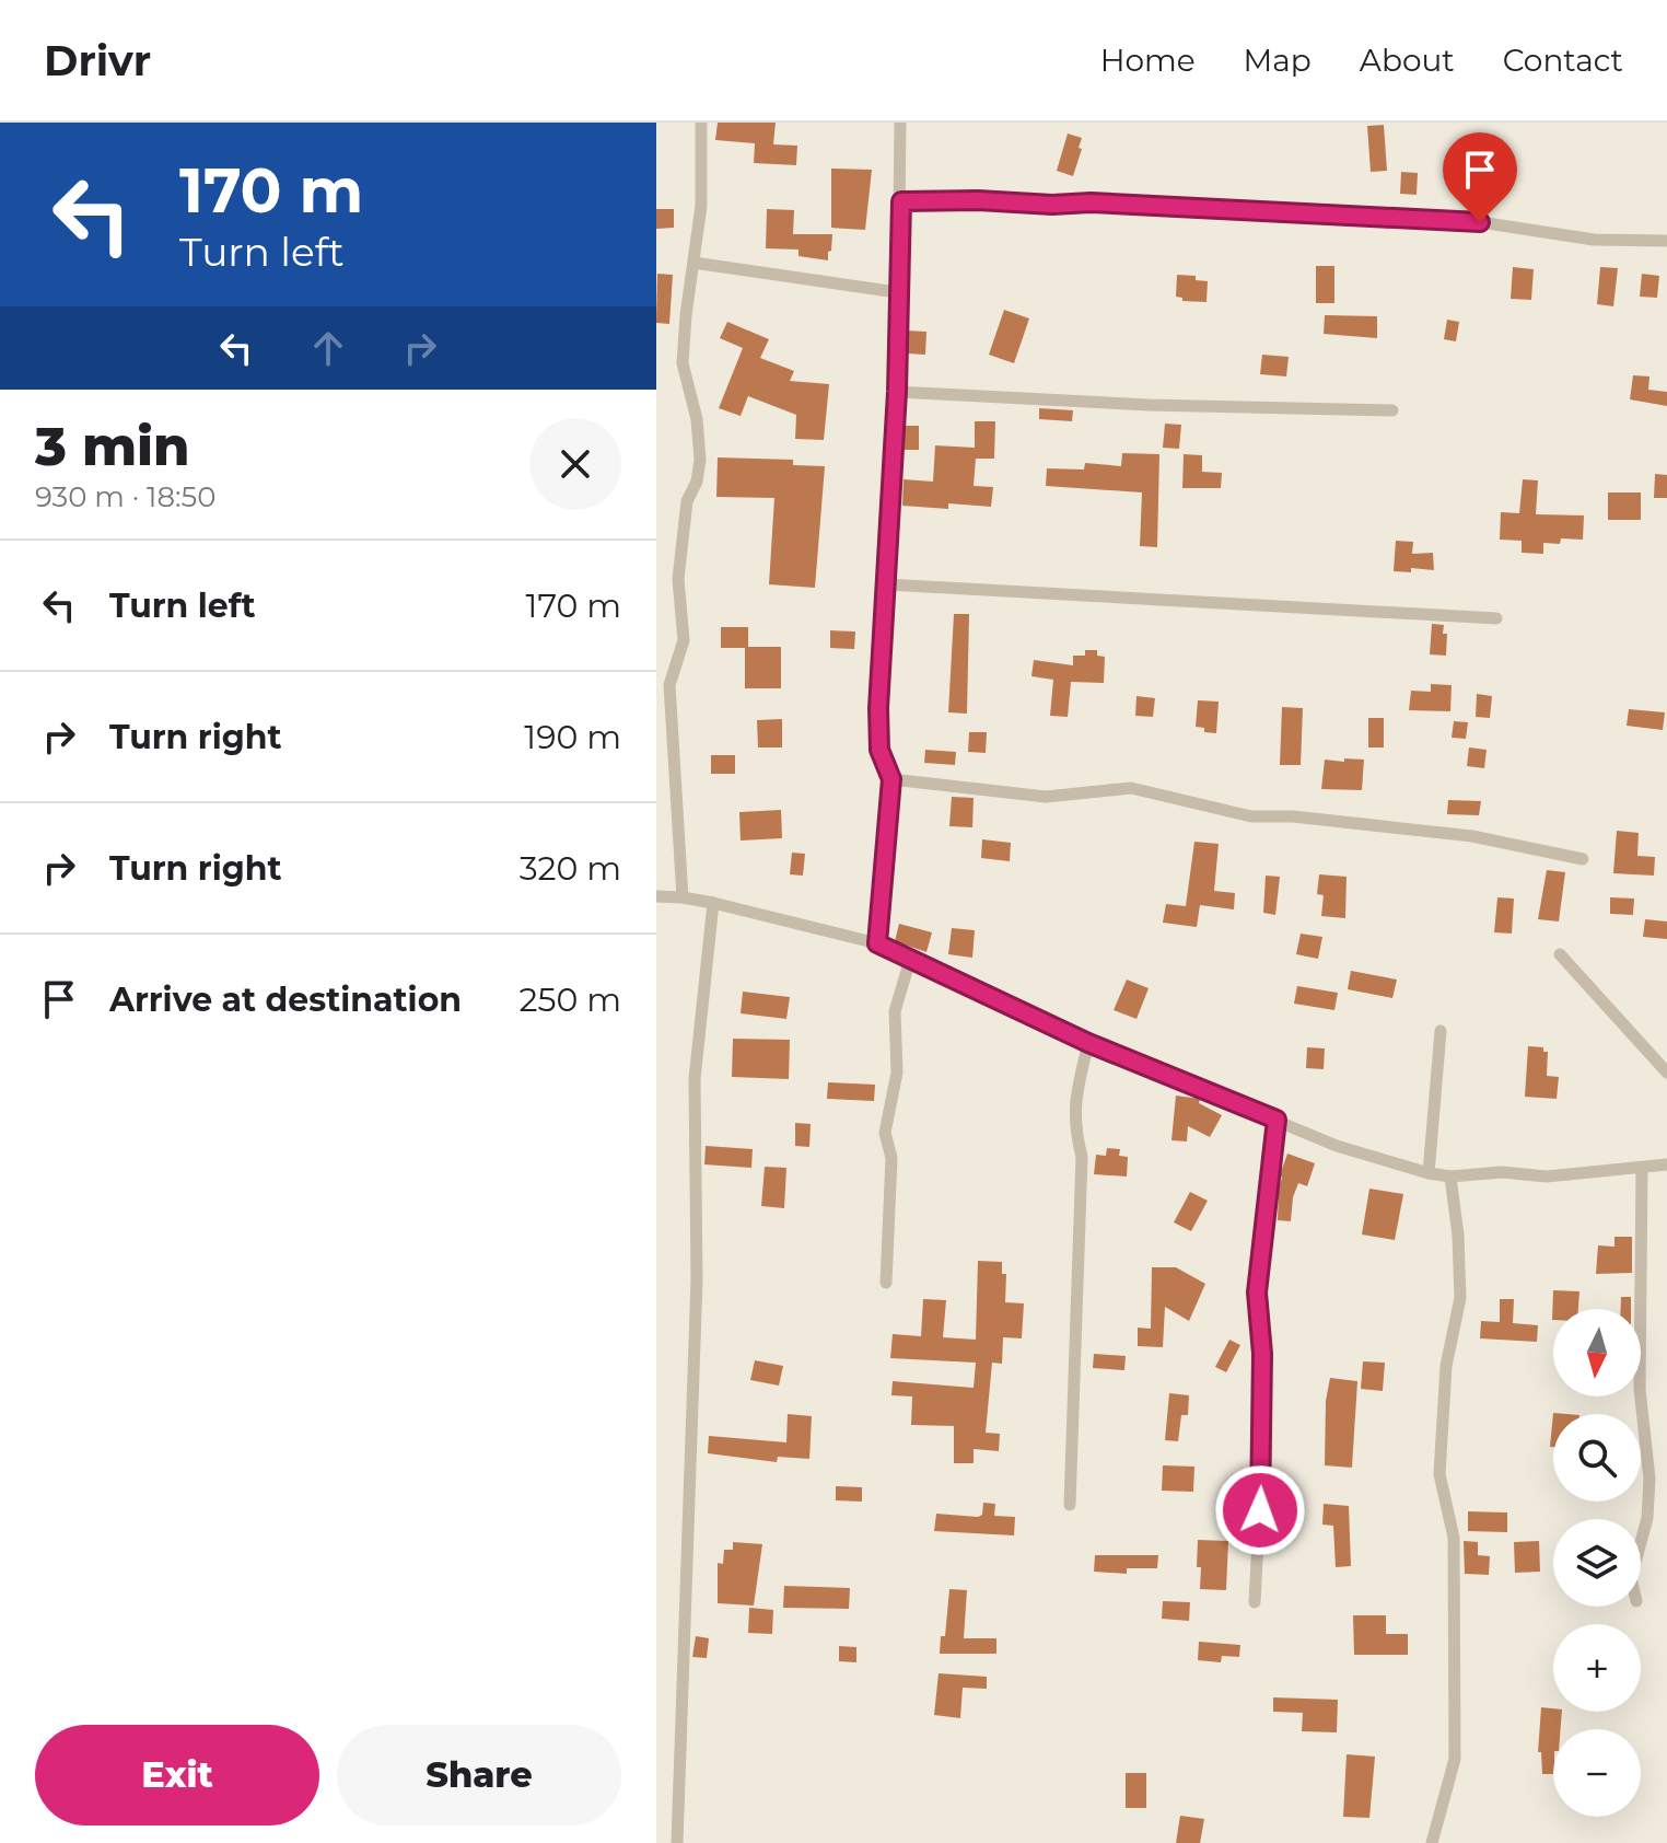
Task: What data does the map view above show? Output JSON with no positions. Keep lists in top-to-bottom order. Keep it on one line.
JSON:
{"north":"bottom","page":{"header":"Drivr","nav":["Home","Map","About","Contact"],"turn":["170 m","Turn left"],"heading":["3 min","930 m · 18:50"],"list":[{"name":"Turn left","value":"170 m"},{"name":"Turn right","value":"190 m"},{"name":"Turn right","value":"320 m"},{"name":"Arrive at destination","value":"250 m"}],"map_buttons":["+","−"],"buttons":["Exit","Share"]}}
